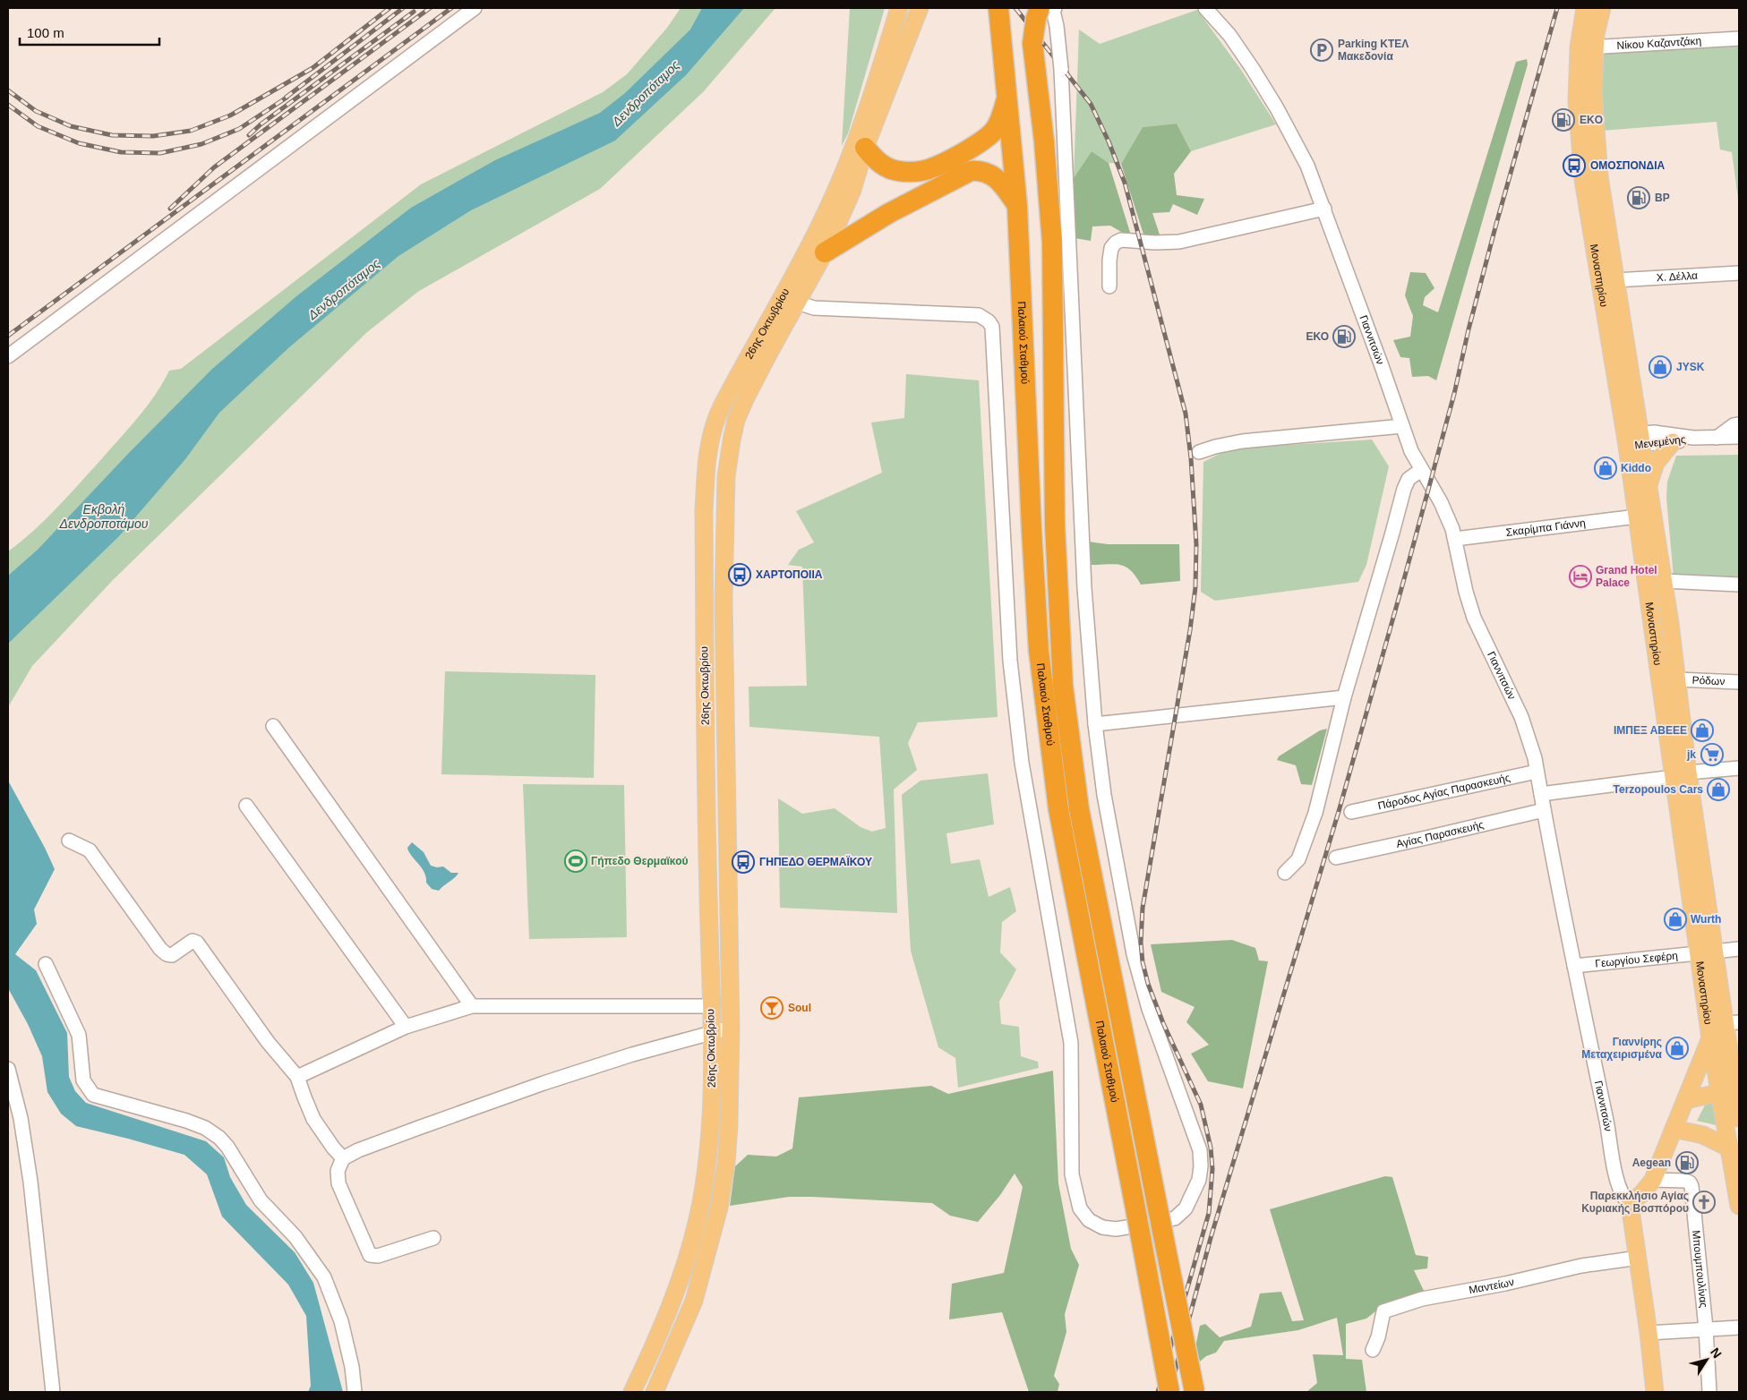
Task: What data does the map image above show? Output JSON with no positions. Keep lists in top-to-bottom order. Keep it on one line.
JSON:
{"streets":{"highway":["Παλαιού Σταθμού"],"main road":["Μοναστηρίου","26ης Οκτωβρίου","Γιαννιτσών"],"street":["Νίκου Καζαντζάκη","Χ. Δέλλα","Μενεμένης","Σκαρίμπα Γιάννη","Ρόδων","Πάροδος Αγίας Παρασκευής","Αγίας Παρασκευής","Γεωργίου Σεφέρη","Μπουμπουλίνας","Μαντείων"]},"crossings":[["Νίκου Καζαντζάκη","Μοναστηρίου"],["Μοναστηρίου","Χ. Δέλλα"],["Μοναστηρίου","Μενεμένης"],["Μοναστηρίου","Σκαρίμπα Γιάννη"],["Μοναστηρίου","Ρόδων"],["Μοναστηρίου","Γεωργίου Σεφέρη"],["Γιαννιτσών","Σκαρίμπα Γιάννη"],["Γιαννιτσών","Πάροδος Αγίας Παρασκευής"],["Γιαννιτσών","Αγίας Παρασκευής"],["Γιαννιτσών","Γεωργίου Σεφέρη"],["Γιαννιτσών","Μαντείων"]],"water":["Δενδροπόταμος","Εκβολή Δενδροποτάμου"],"places":{"parking":["Parking ΚΤΕΛ Μακεδονία"],"fuel station":["EKO","BP","ΕΚΟ","Aegean"],"bus stop":["ΟΜΟΣΠΟΝΔΙΑ","ΧΑΡΤΟΠΟΙΙΑ","ΓΗΠΕΔΟ ΘΕΡΜΑΪΚΟΥ"],"shop":["JYSK","Kiddo","ΙΜΠΕΞ ΑΒΕΕΕ","Terzopoulos Cars","Wurth","Γιαννίρης Μεταχειρισμένα"],"hotel":["Grand Hotel Palace"],"supermarket":["jk"],"sports":["Γήπεδο Θερμαϊκού"],"bar":["Soul"],"church":["Παρεκκλήσιο Αγίας Κυριακής Βοσπόρου"]},"scale_bar":"100 m","north":"top right"}
